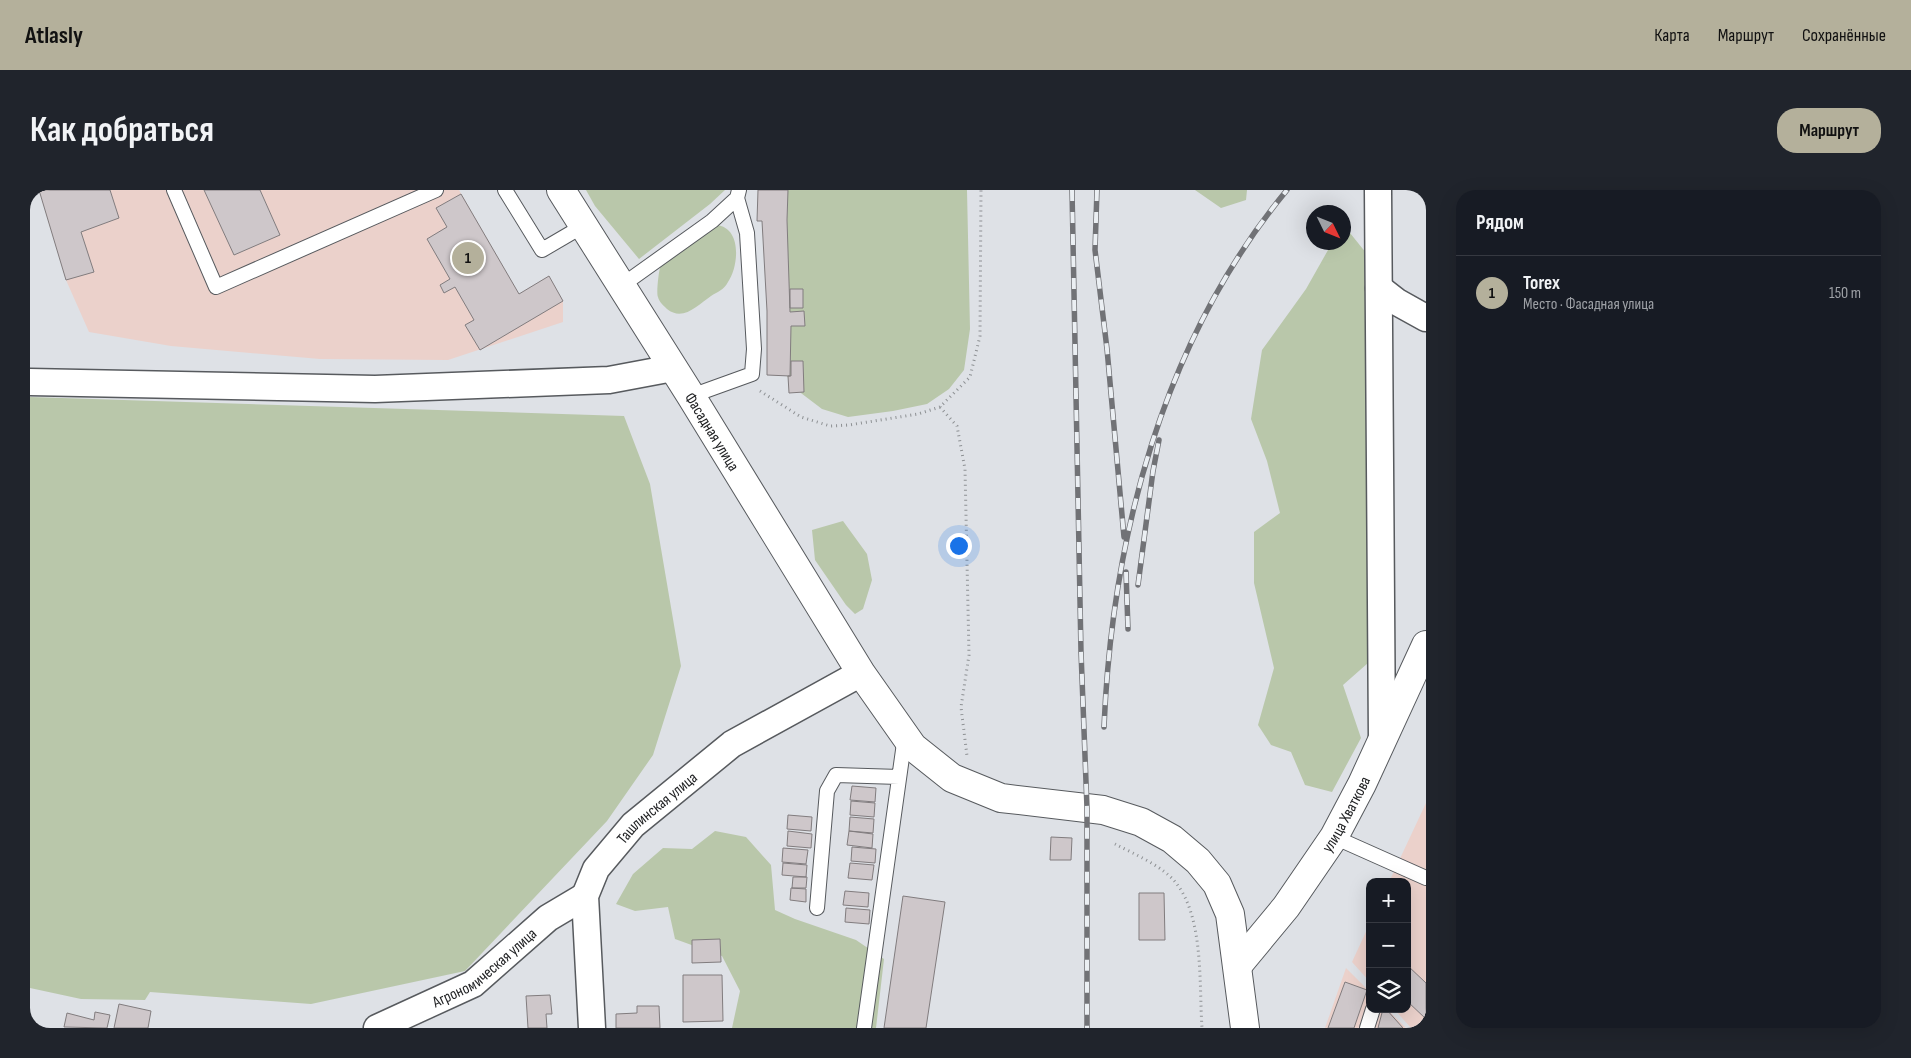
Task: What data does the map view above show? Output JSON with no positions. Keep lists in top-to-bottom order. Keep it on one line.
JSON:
{"streets":{"main road":["Фасадная улица","улица Хваткова"],"street":["Ташлинская улица","Агрономическая улица"]},"crossings":[["Фасадная улица","Ташлинская улица"],["Фасадная улица","улица Хваткова"],["Ташлинская улица","Агрономическая улица"]],"north":"bottom right","page":{"header":"Atlasly","nav":["Карта","Маршрут","Сохранённые"],"buttons":"Маршрут","title":"Как добраться","heading":"Рядом","pins":"1","list":[{"mark":"1","name":"Torex","note":"Место · Фасадная улица","value":"150 m"}],"map_buttons":["+","−"]}}
